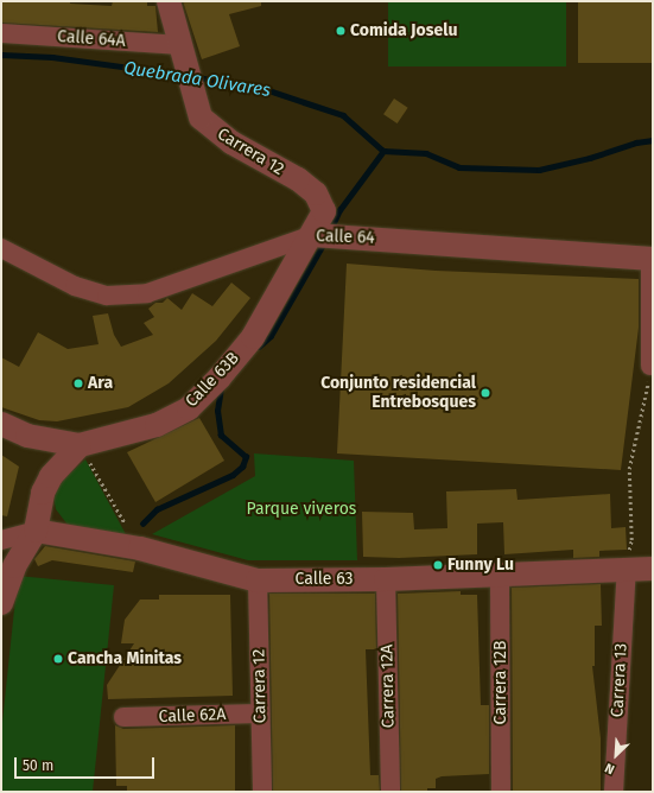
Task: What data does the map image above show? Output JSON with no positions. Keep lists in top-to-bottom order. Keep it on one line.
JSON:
{"streets":{"street":["Calle 64A","Carrera 12","Calle 64","Calle 63B","Calle 63","Carrera 13","Carrera 12B","Carrera 12A","Calle 62A"]},"crossings":[["Calle 64A","Carrera 12"],["Carrera 12","Calle 64"],["Carrera 12","Calle 63B"],["Carrera 12","Calle 63"],["Carrera 12","Calle 62A"],["Calle 64","Calle 63B"],["Calle 63","Carrera 13"],["Calle 63","Carrera 12B"],["Calle 63","Carrera 12A"]],"water":["Quebrada Olivares"],"parks":["Parque viveros"],"places":["Comida Joselu","Ara","Conjunto residencial Entrebosques","Funny Lu","Cancha Minitas"],"scale_bar":"50 m","north":"bottom left"}
